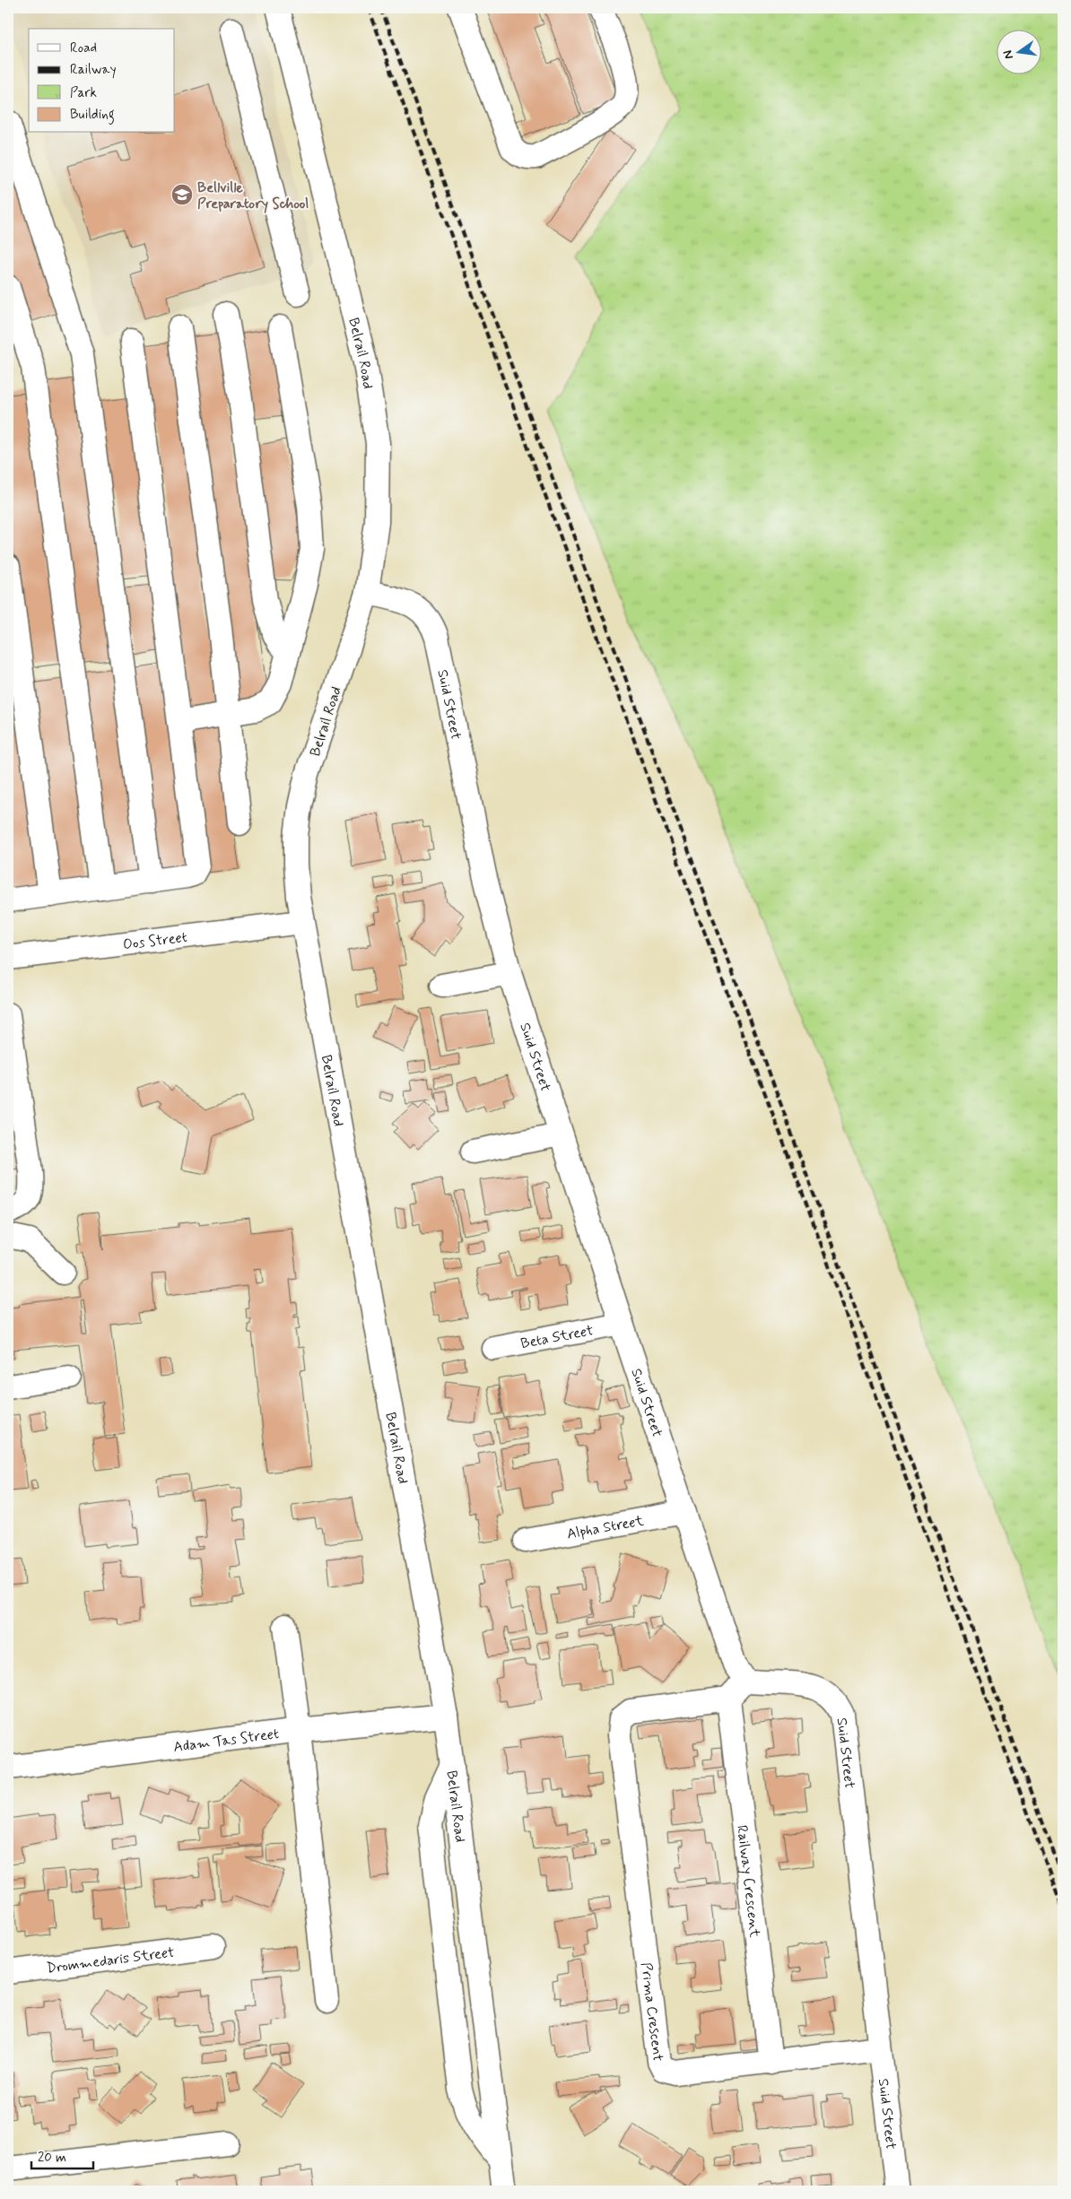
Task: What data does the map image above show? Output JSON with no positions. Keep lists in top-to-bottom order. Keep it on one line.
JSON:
{"streets":{"street":["Belrail Road","Suid Street","Oos Street","Beta Street","Alpha Street","Adam Tas Street","Railway Crescent","Drommedaris Street","Prima Crescent"]},"crossings":[["Belrail Road","Suid Street"],["Belrail Road","Oos Street"],["Belrail Road","Adam Tas Street"],["Suid Street","Beta Street"],["Suid Street","Alpha Street"],["Suid Street","Prima Crescent"],["Railway Crescent","Prima Crescent"]],"places":{"school or university":["Bellville Preparatory School"]},"legend":["Road","Railway","Park","Building"],"scale_bar":"20 m","north":"left"}
